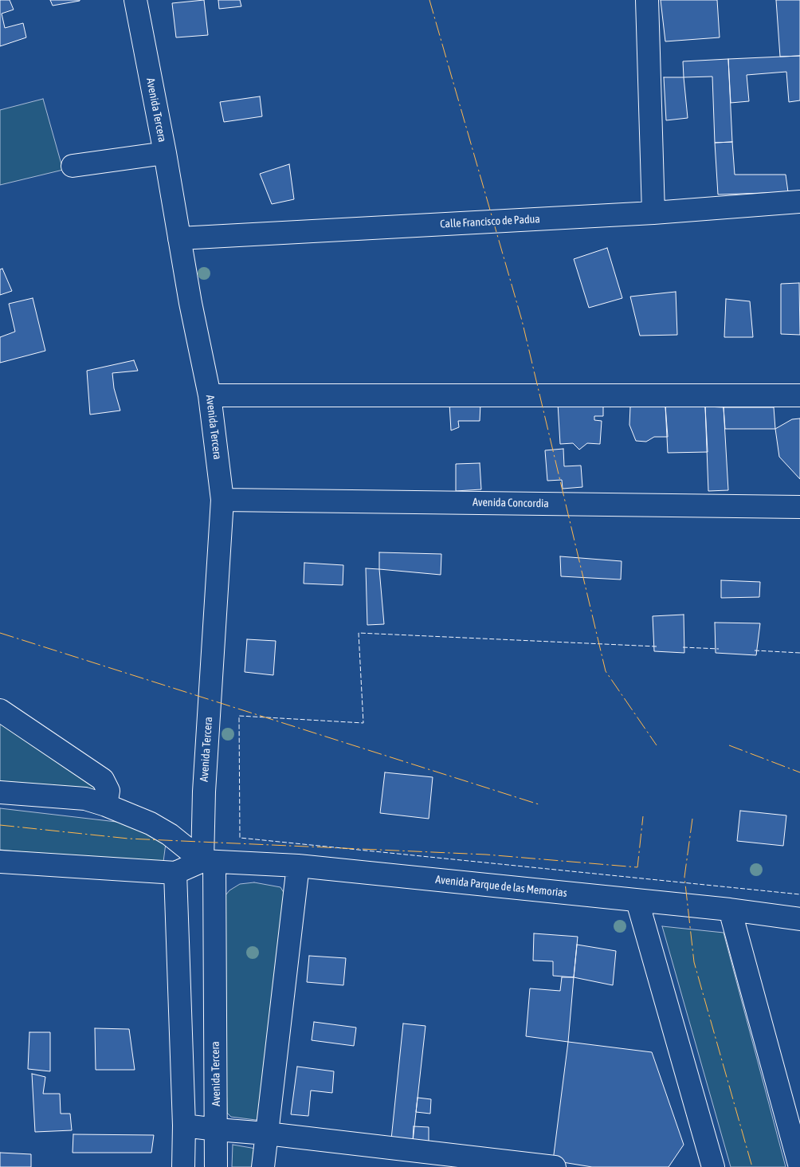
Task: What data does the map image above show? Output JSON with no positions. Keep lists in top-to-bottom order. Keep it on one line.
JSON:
{"streets":{"street":["Avenida Tercera","Calle Francisco de Padua","Avenida Concordia","Avenida Parque de las Memorias"]},"crossings":[["Avenida Tercera","Calle Francisco de Padua"],["Avenida Tercera","Avenida Concordia"],["Avenida Tercera","Avenida Parque de las Memorias"]]}
